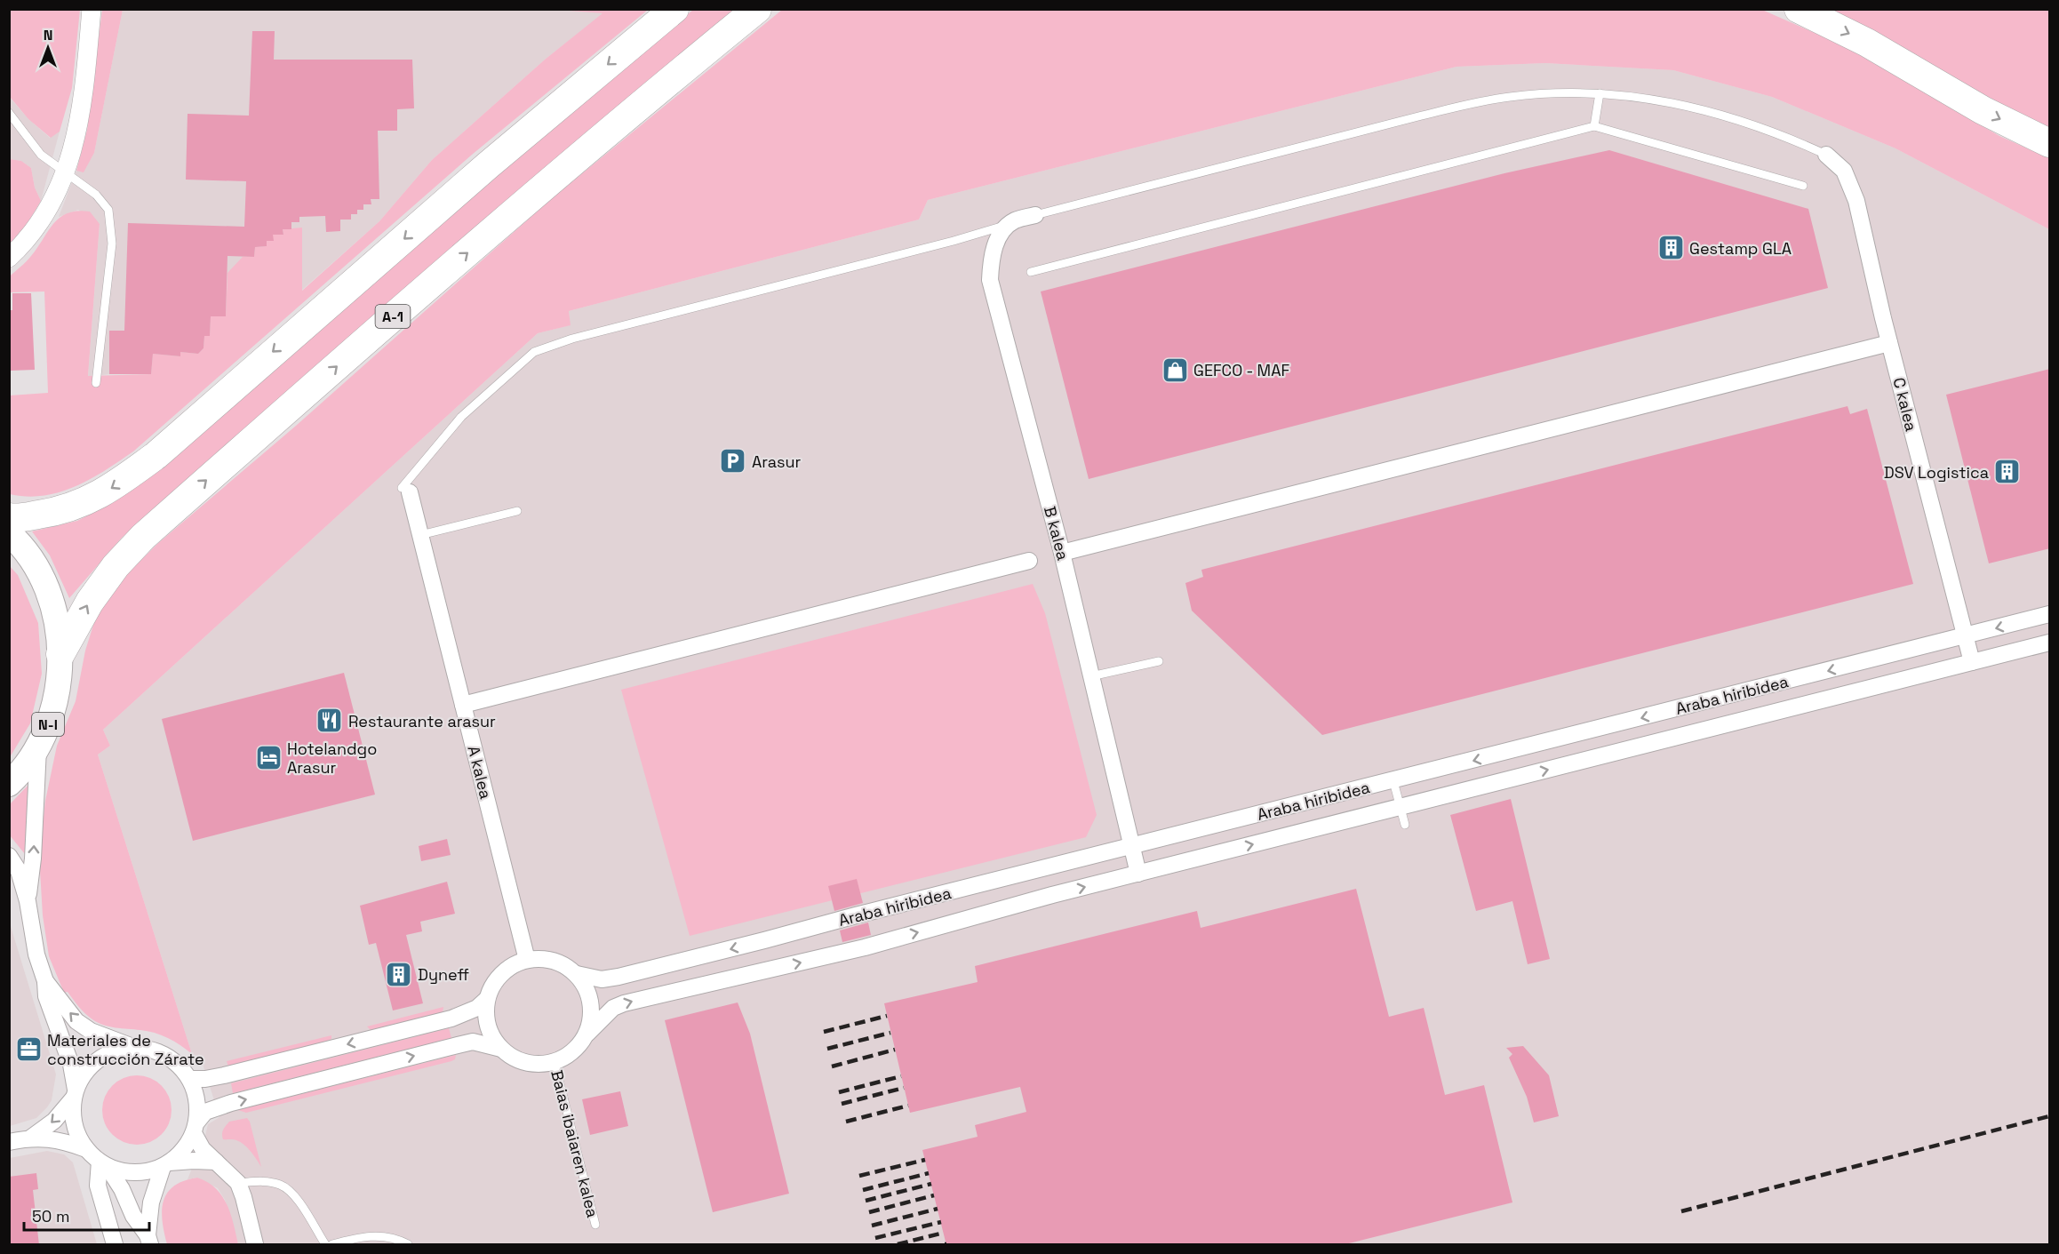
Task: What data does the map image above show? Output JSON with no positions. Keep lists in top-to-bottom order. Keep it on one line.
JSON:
{"streets":{"highway":["A-1","N-I"],"street":["C kalea","B kalea","Araba hiribidea","A kalea"],"lane":["Baias ibaiaren kalea"]},"crossings":[["A-1","N-I"],["C kalea","Araba hiribidea"],["B kalea","Araba hiribidea"],["Araba hiribidea","A kalea"],["Araba hiribidea","Baias ibaiaren kalea"],["A kalea","Baias ibaiaren kalea"]],"places":{"building":["Gestamp GLA","DSV Logistica","Dyneff"],"shop":["GEFCO - MAF"],"parking":["Arasur"],"restaurant":["Restaurante arasur"],"hotel":["Hotelandgo Arasur"],"office":["Materiales de construcción Zárate"]},"scale_bar":"50 m","north":"top"}
